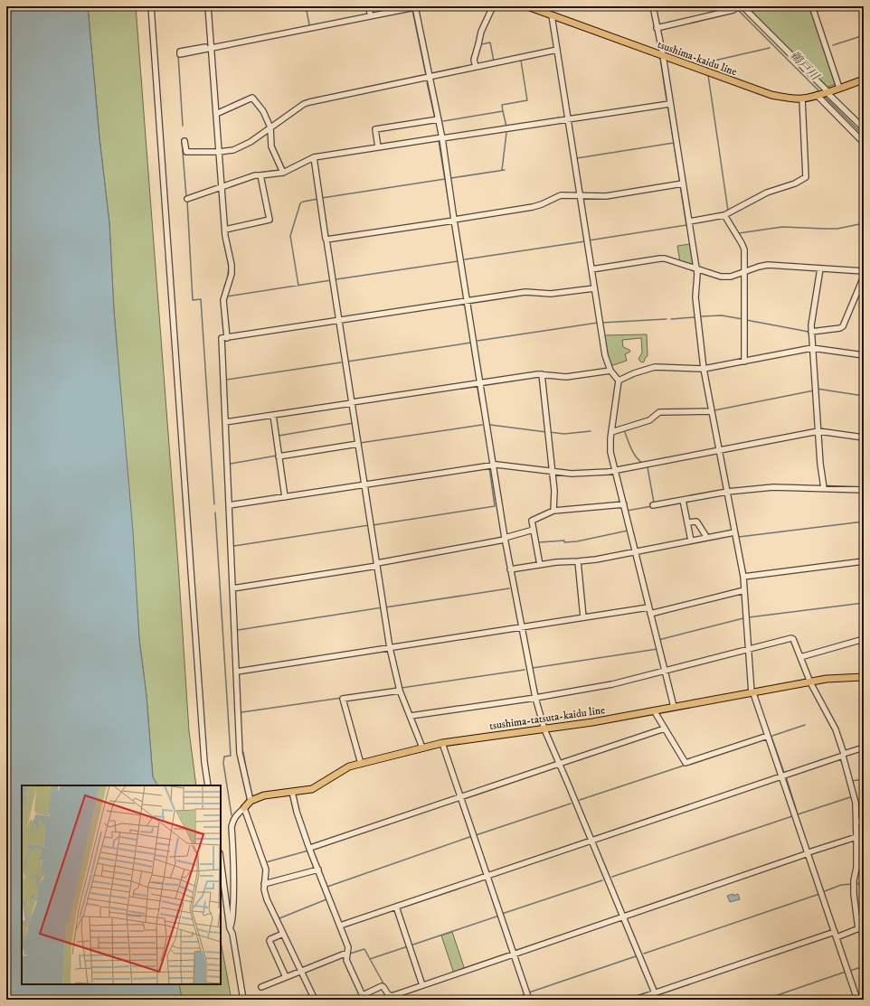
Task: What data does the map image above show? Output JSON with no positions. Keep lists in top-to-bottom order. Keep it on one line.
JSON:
{"streets":{"main road":["tsushima-kaidu line","tsushima-tatsuta-kaidu line"]},"water":["鵜戸川"]}
